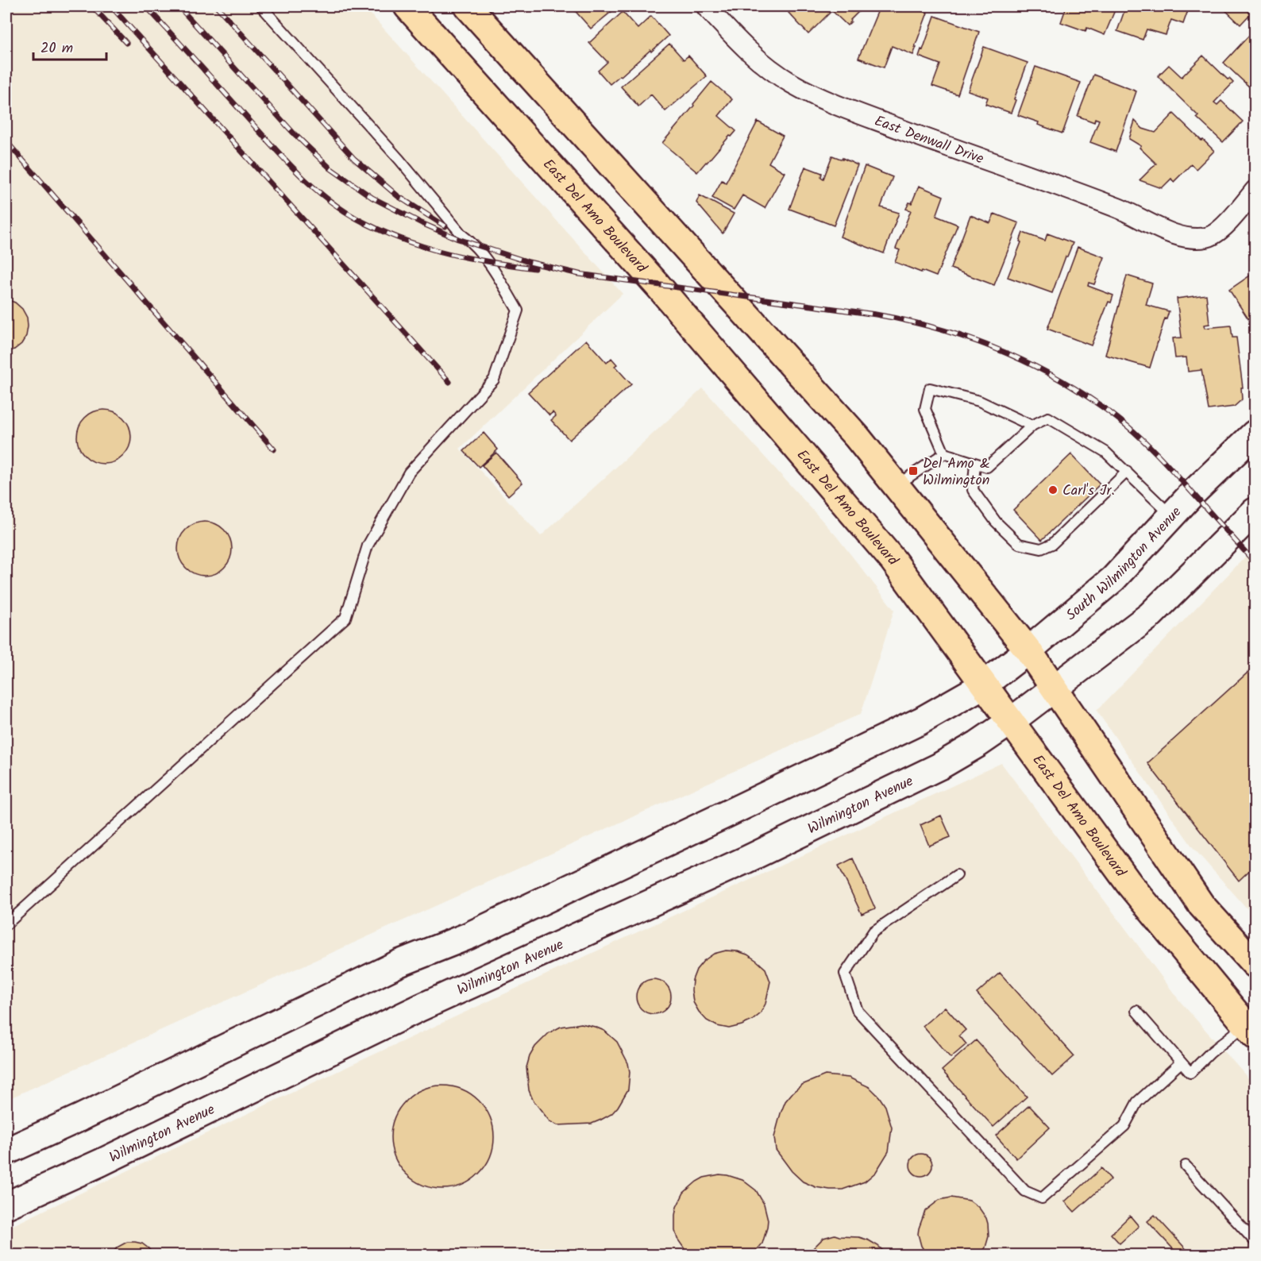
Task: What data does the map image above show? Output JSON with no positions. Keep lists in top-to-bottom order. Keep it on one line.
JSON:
{"streets":{"main road":["East Del Amo Boulevard","South Wilmington Avenue","Wilmington Avenue"],"street":["East Denwall Drive"]},"crossings":[["East Del Amo Boulevard","South Wilmington Avenue"],["East Del Amo Boulevard","Wilmington Avenue"]],"places":{"transit":["Del Amo & Wilmington"],"other":["Carl's Jr."]},"scale_bar":"20 m"}
